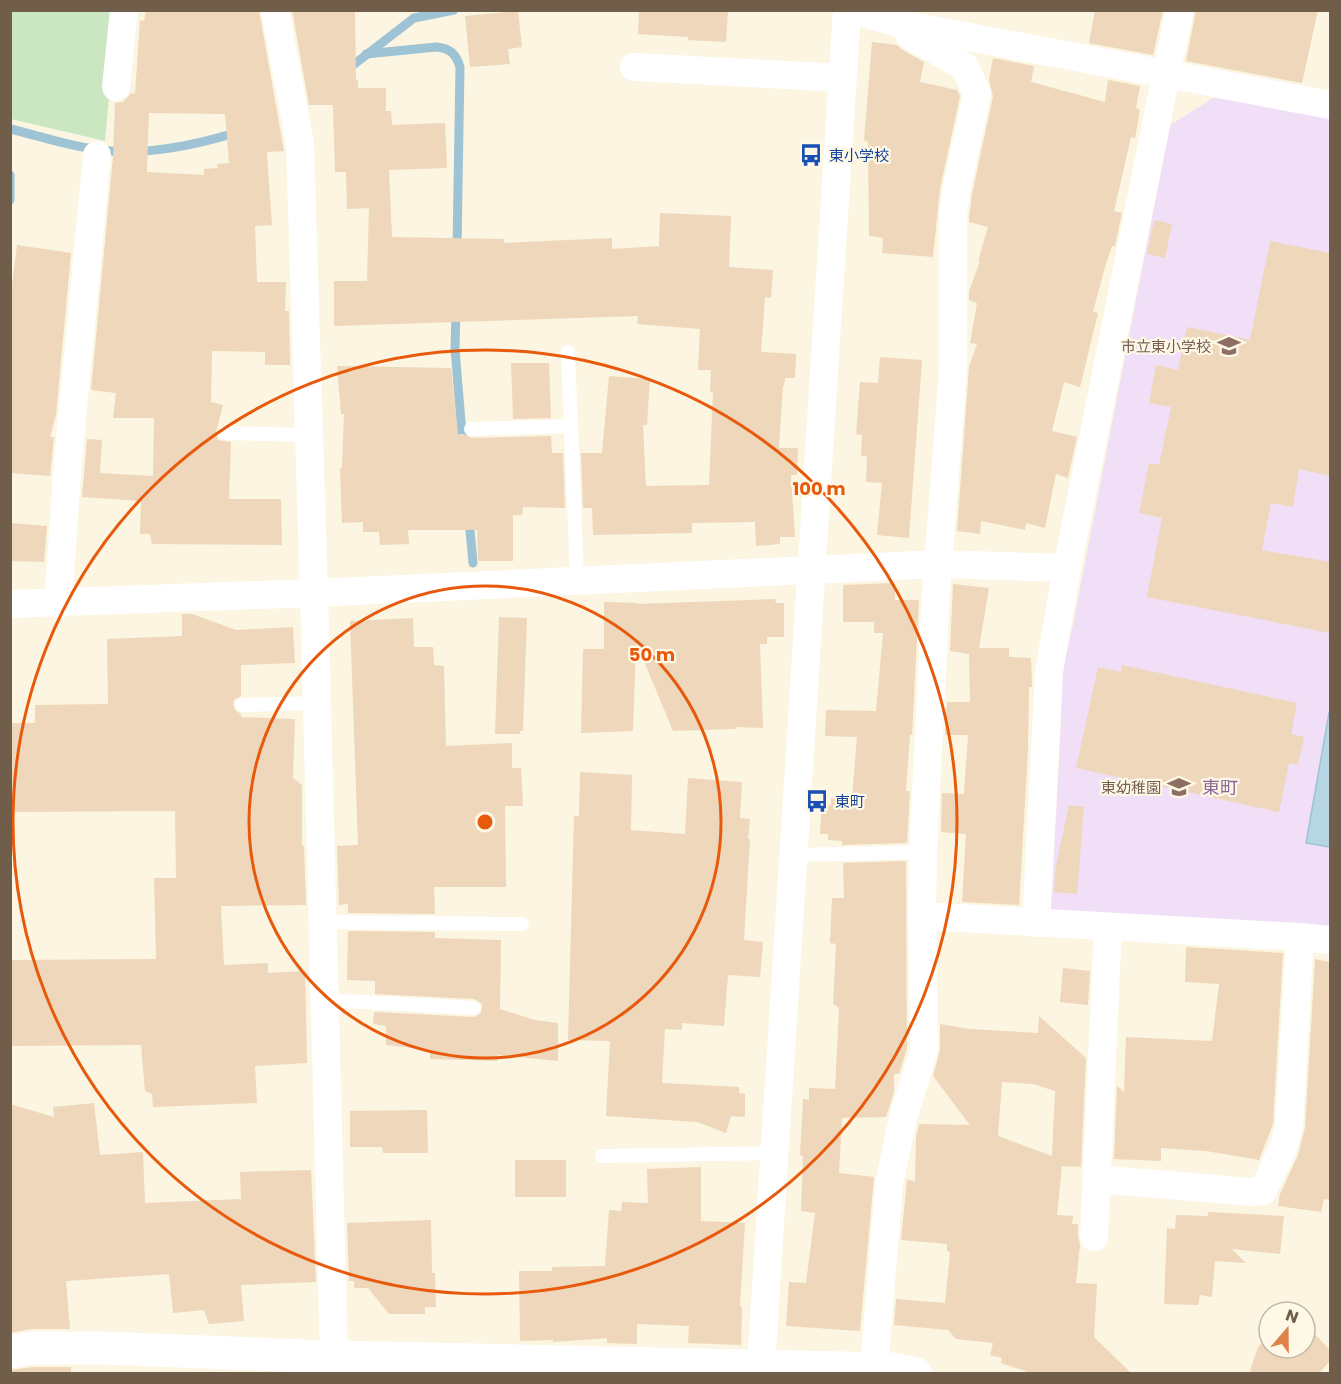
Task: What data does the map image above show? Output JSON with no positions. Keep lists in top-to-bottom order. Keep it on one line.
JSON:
{"districts":["東町"],"places":{"bus stop":["東小学校","東町"],"school or university":["市立東小学校","東幼稚園"]},"north":"top","rings":["100 m","50 m"]}
